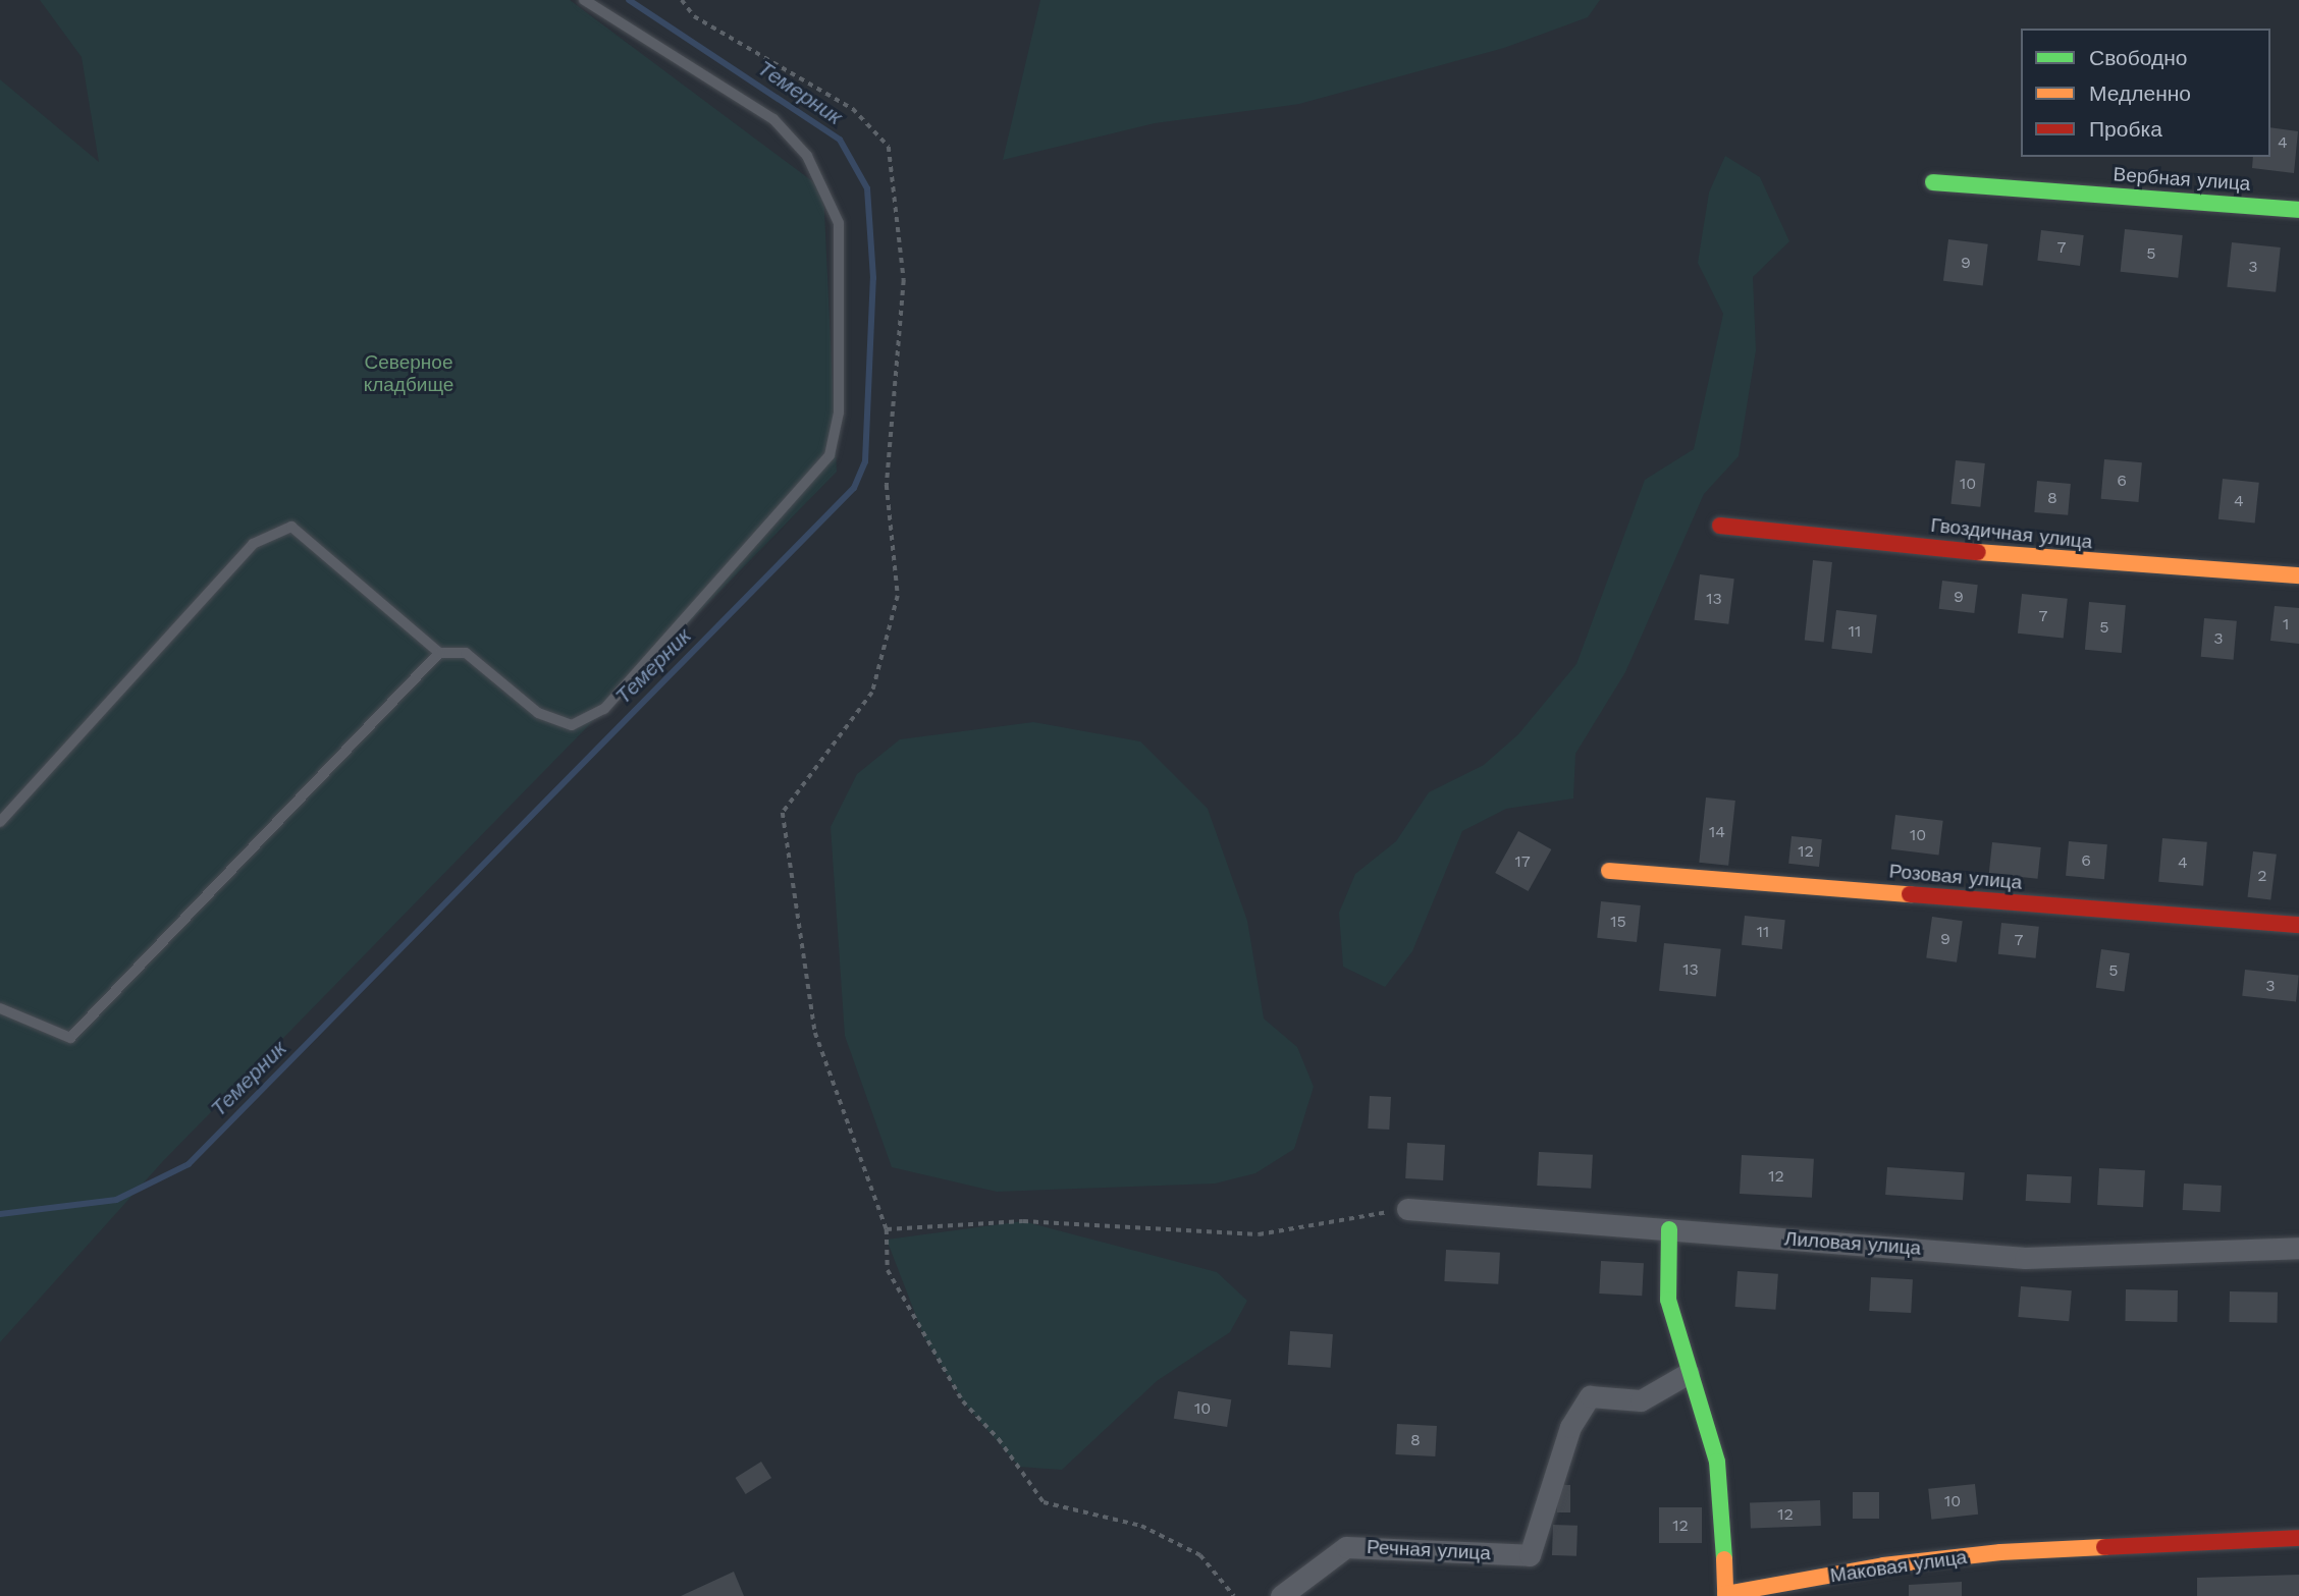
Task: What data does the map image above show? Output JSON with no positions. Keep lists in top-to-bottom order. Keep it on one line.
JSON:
{"streets":{"street":["Вербная улица","Гвоздичная улица","Розовая улица","Лиловая улица","Речная улица","Маковая улица"]},"crossings":[["Лиловая улица","Маковая улица"],["Речная улица","Маковая улица"]],"water":["Темерник"],"parks":["Северное кладбище"],"house_numbers":["4","7","5","9","3","6","10","8","4","9","13","7","1","5","11","3","14","10","12","6","17","4","2","15","11","9","7","13","5","3","12","10","8","10","12","12"],"legend":["Свободно","Медленно","Пробка"]}
